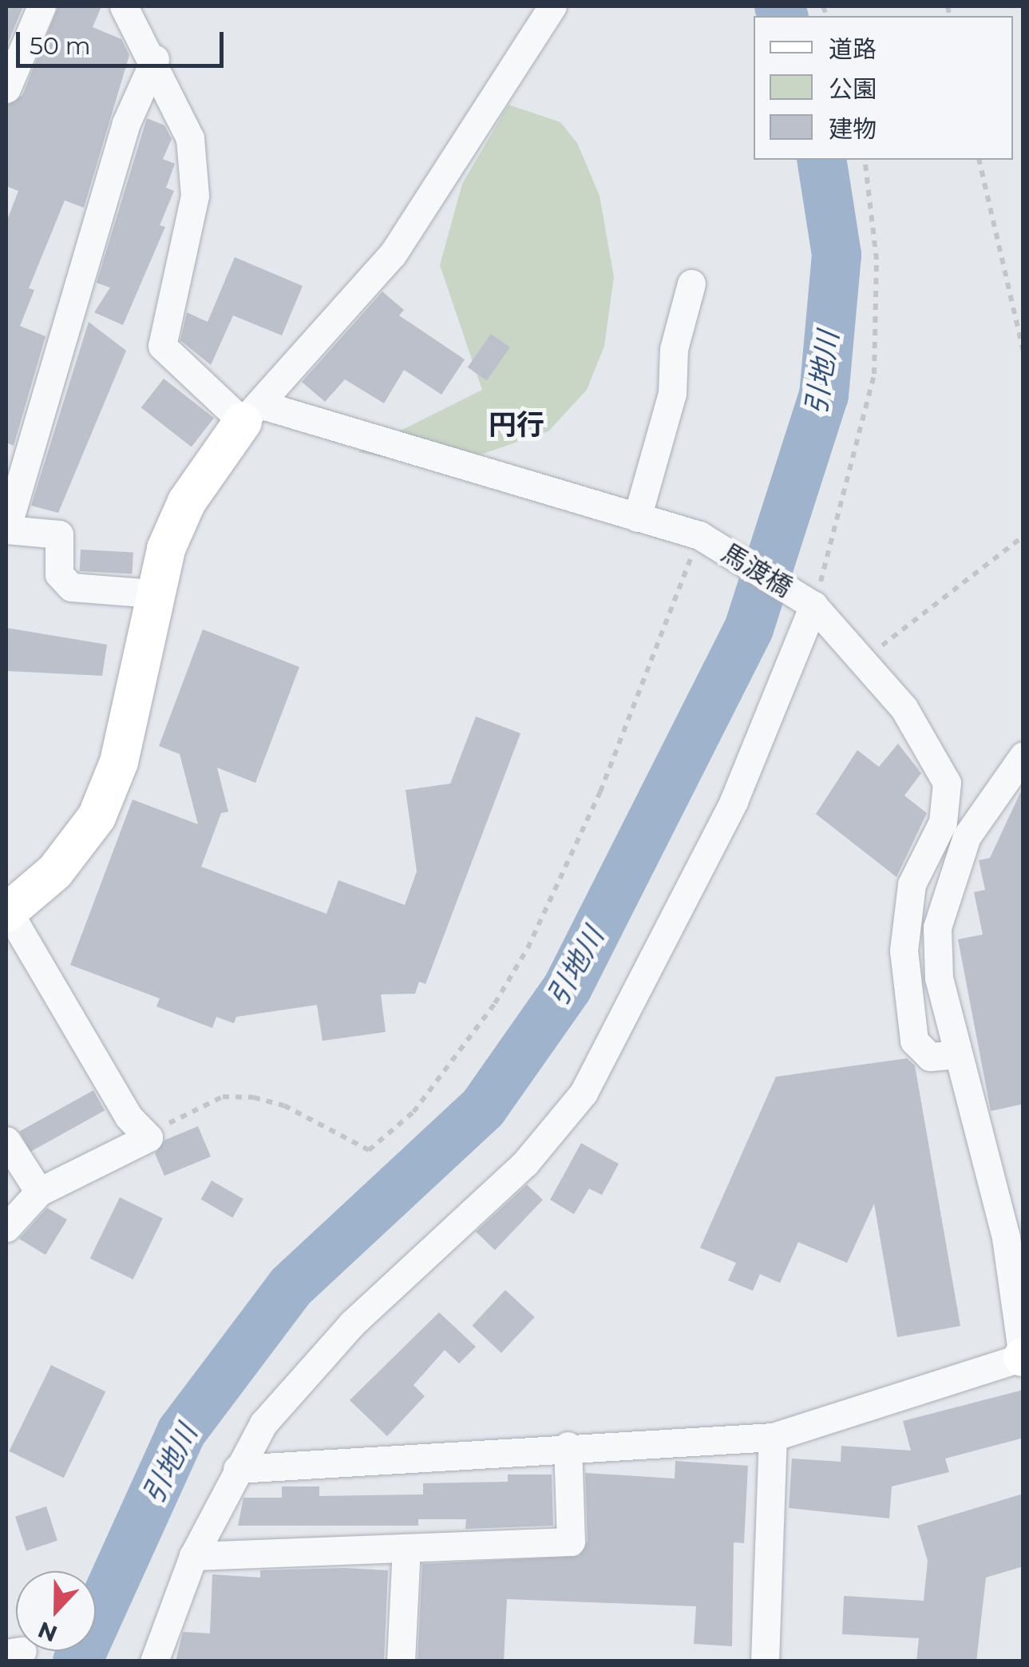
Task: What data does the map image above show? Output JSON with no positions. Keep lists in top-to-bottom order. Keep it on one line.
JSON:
{"streets":{"street":["馬渡橋"]},"districts":["円行"],"water":["引地川"],"legend":["道路","公園","建物"],"scale_bar":"50 m","north":"bottom"}
